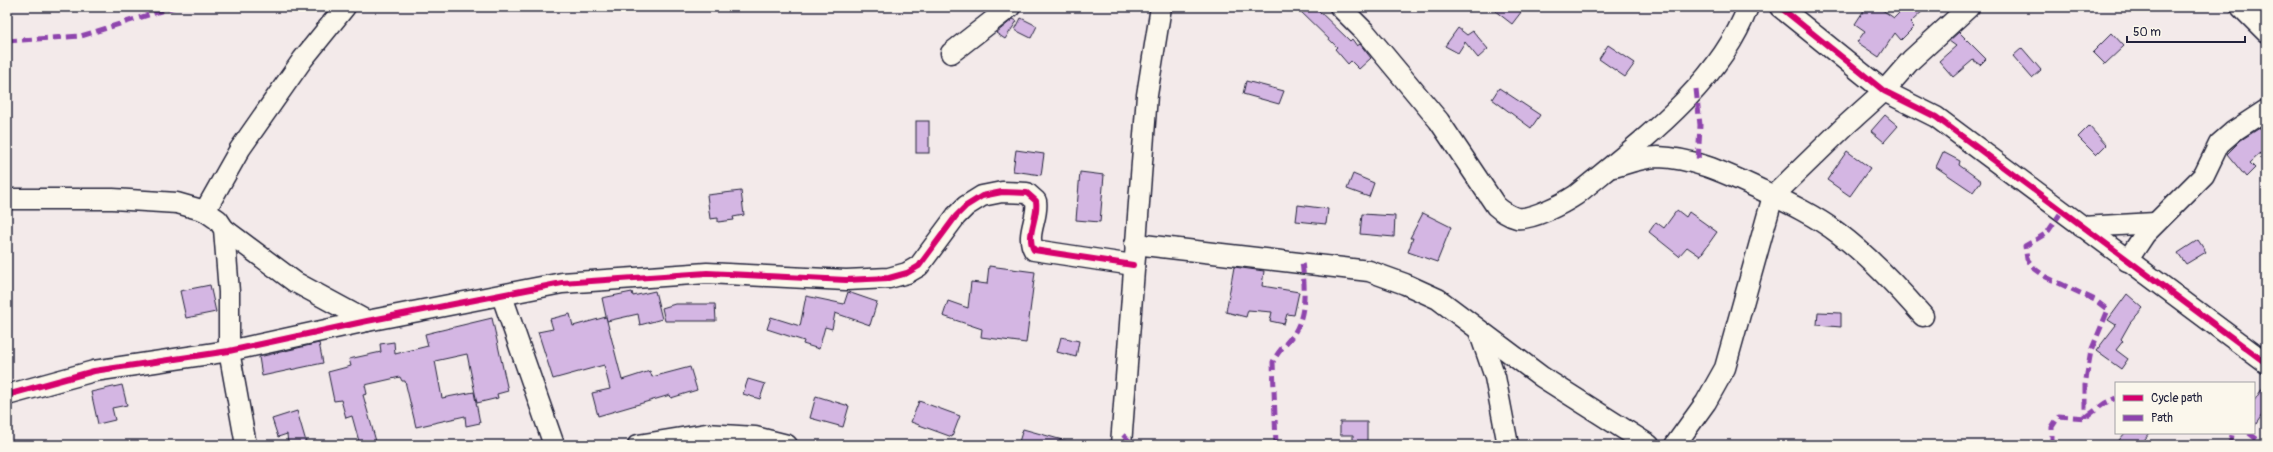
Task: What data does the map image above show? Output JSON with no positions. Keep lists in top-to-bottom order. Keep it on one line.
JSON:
{"legend":["Cycle path","Path"],"scale_bar":"50 m"}
